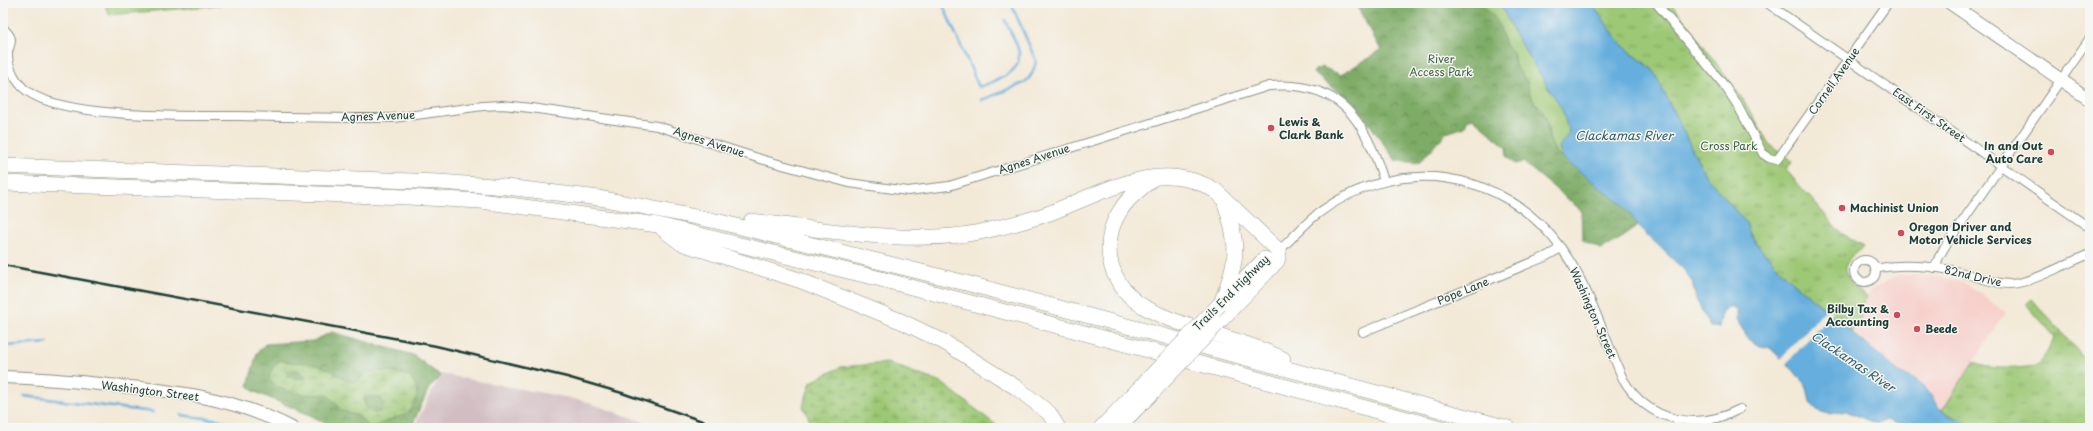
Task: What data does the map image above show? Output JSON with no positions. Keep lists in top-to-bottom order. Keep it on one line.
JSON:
{"streets":{"highway":["Trails End Highway"],"main road":["Washington Street"],"street":["Cornell Avenue","East First Street","Agnes Avenue","82nd Drive","Pope Lane"]},"crossings":[["Cornell Avenue","East First Street"],["Agnes Avenue","Washington Street"],["Pope Lane","Washington Street"],["Trails End Highway","Washington Street"]],"water":["Clackamas River"],"parks":["River Access Park","Cross Park"],"places":["Lewis & Clark Bank","In and Out Auto Care","Machinist Union","Oregon Driver and Motor Vehicle Services","Bilby Tax & Accounting","Beede"]}
